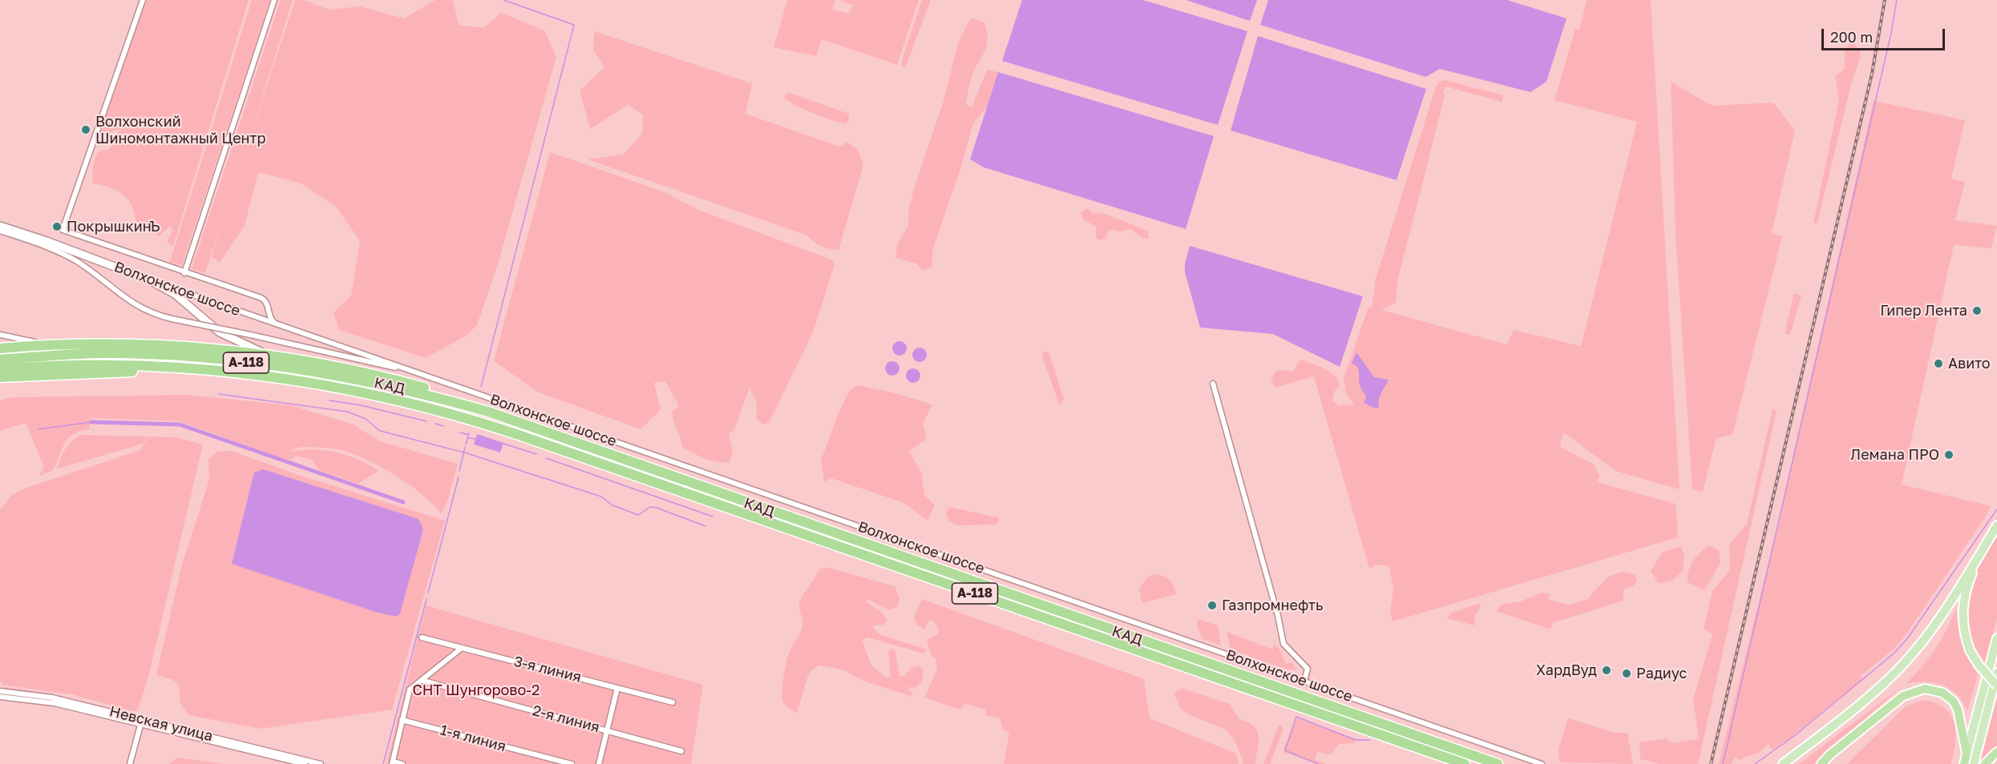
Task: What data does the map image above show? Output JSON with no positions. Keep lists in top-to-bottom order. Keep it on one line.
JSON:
{"streets":{"highway":["А-118","КАД"],"main road":["Волхонское шоссе"],"street":["3-я линия","2-я линия","Невская улица","1-я линия"]},"parks":["СНТ Шунгорово-2"],"places":["Волхонский Шиномонтажный Центр","ПокрышкинЪ","Гипер Лента","Авито","Лемана ПРО","Газпромнефть","ХардВуд","Радиус"],"scale_bar":"200 m"}
